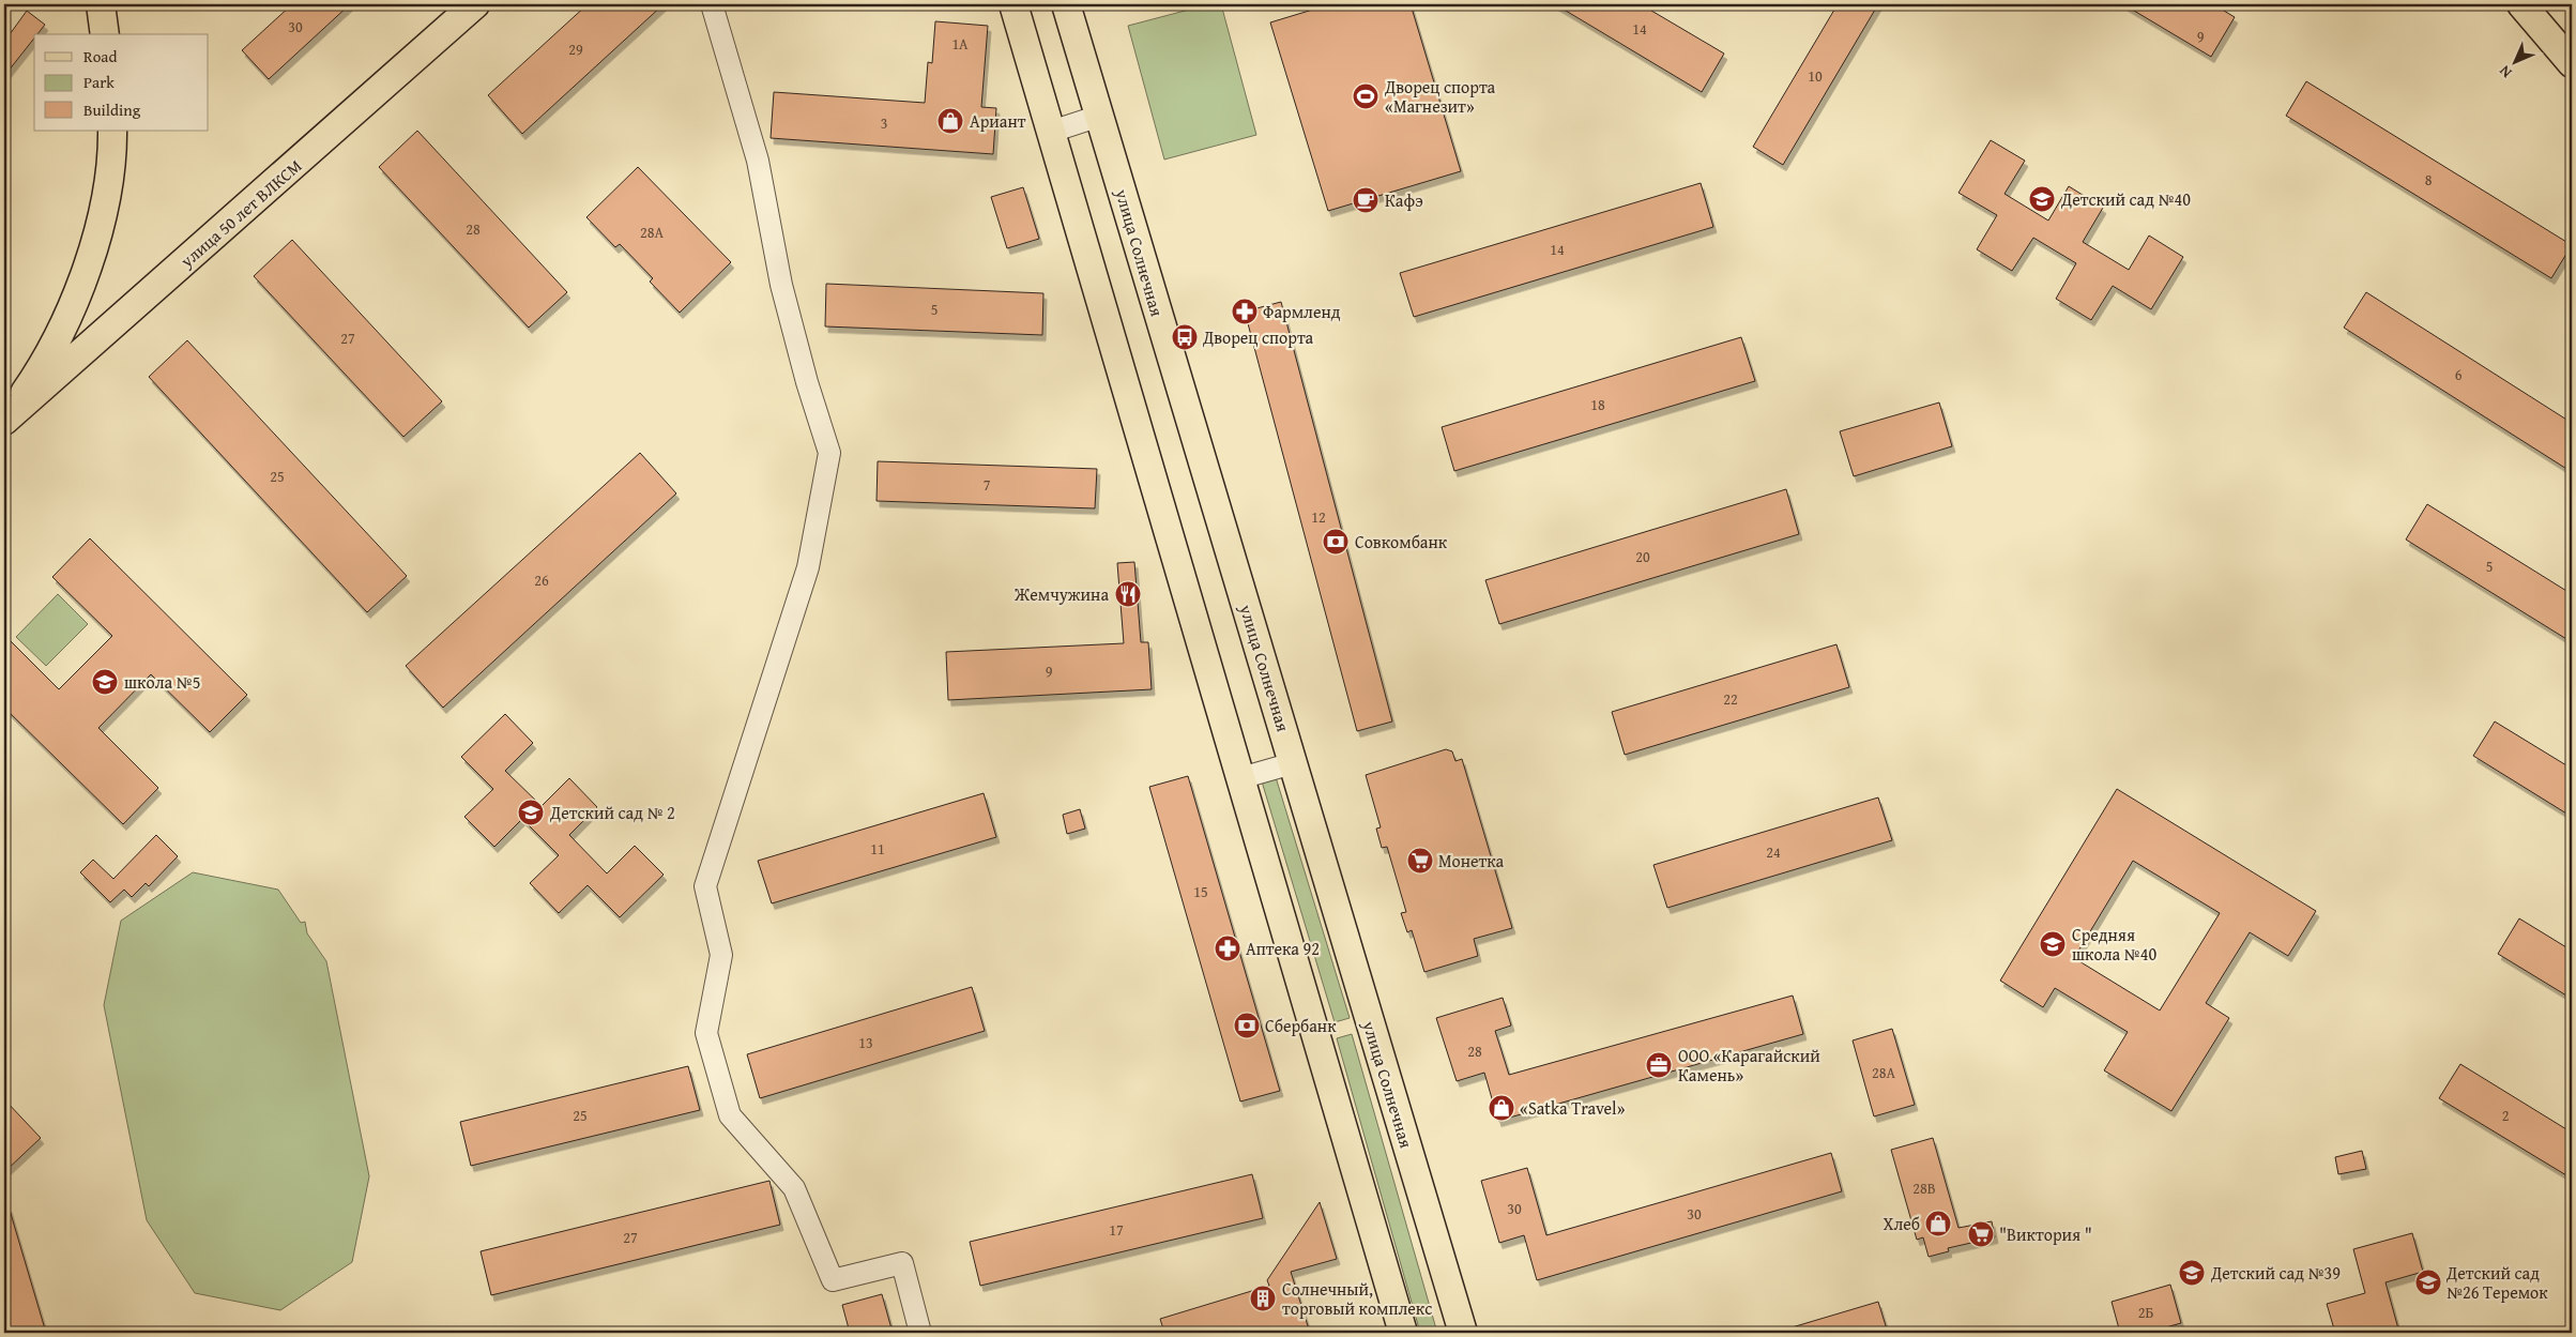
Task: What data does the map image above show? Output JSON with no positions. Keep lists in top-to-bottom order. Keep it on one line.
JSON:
{"streets":{"main road":["улица 50 лет ВЛКСМ","улица Солнечная"]},"places":{"sports":["Дворец спорта «Магнезит»"],"shop":["Ариант","«Satka Travel»","Хлеб"],"school or university":["Детский сад №40","школа №5","Детский сад № 2","Средняя школа №40","Детский сад №39","Детский сад №26 Теремок"],"cafe":["Кафэ"],"pharmacy":["Фармленд","Аптека 92"],"bus stop":["Дворец спорта"],"bank":["Совкомбанк","Сбербанк"],"restaurant":["Жемчужина"],"supermarket":["Монетка","\"Виктория \""],"office":["ООО «Карагайский Камень»"],"building":["Солнечный, торговый комплекс"]},"house_numbers":["30","14","9","1А","29","10","3","8","28","28А","14","5","27","6","18","25","7","12","20","5","26","9","22","11","24","15","13","28","28А","25","2","28В","30","30","17","27","2Б"],"legend":["Road","Park","Building"],"north":"bottom left"}
